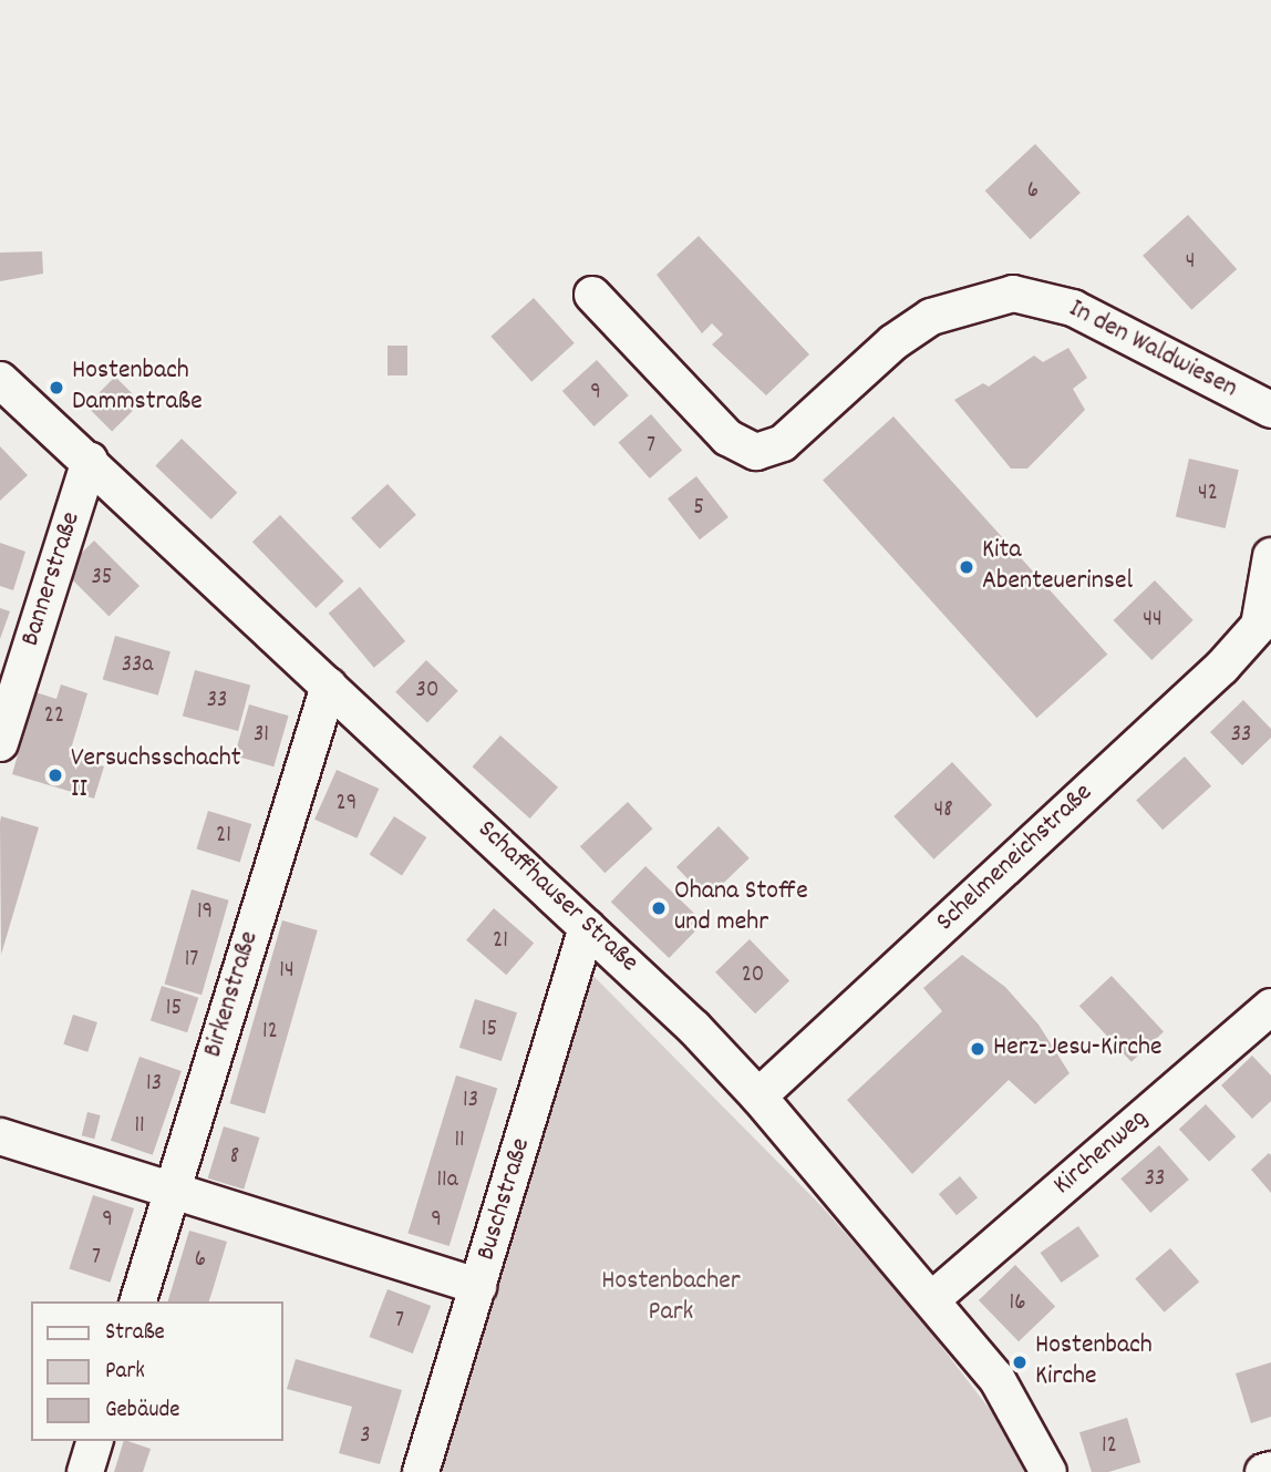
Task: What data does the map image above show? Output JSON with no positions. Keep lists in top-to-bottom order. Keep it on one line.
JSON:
{"streets":{"street":["In den Waldwiesen","Bannerstraße","Schelmeneichstraße","Schaffhauser Straße","Birkenstraße","Kirchenweg","Buschstraße"]},"crossings":[["Bannerstraße","Schaffhauser Straße"],["Schelmeneichstraße","Schaffhauser Straße"],["Schaffhauser Straße","Birkenstraße"],["Schaffhauser Straße","Kirchenweg"],["Schaffhauser Straße","Buschstraße"]],"parks":["Hostenbacher Park"],"places":["Hostenbach Dammstraße","Kita Abenteuerinsel","Versuchsschacht II","Ohana Stoffe und mehr","Herz-Jesu-Kirche","Hostenbach Kirche"],"house_numbers":["6","4","9","7","42","5","35","44","33a","30","33","22","31","33","29","48","21","19","21","17","14","20","15","15","12","13","13","11","11","8","33","11a","9","9","7","6","16","7","3","12"],"legend":["Straße","Park","Gebäude"]}
